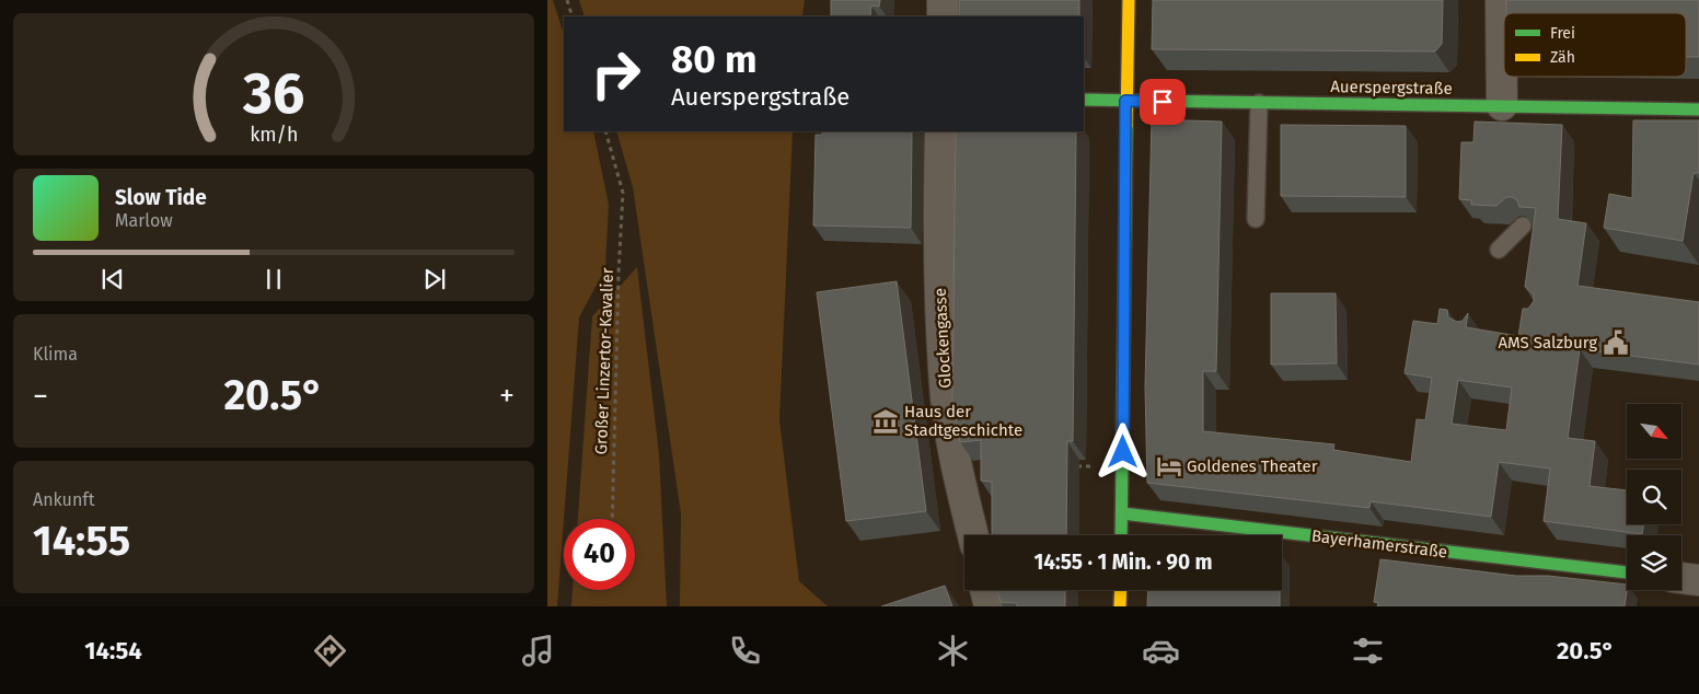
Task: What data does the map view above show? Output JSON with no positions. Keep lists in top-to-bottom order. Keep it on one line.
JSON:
{"streets":{"street":["Auerspergstraße","Glockengasse","Bayerhamerstraße"],"path":["Großer Linzertor-Kavalier"]},"places":{"public building":["AMS Salzburg"],"museum":["Haus der Stadtgeschichte"],"hotel":["Goldenes Theater"]},"legend":["Frei","Zäh"],"north":"bottom right","page":{"turn":["80 m","Auerspergstraße"],"song":["Slow Tide","Marlow"],"tile":["Klima",["Ankunft","14:55"]],"heat":["−","20.5°","+"],"limit":"40","trip":"14:55 · 1 Min. · 90 m","tabs":["14:54","20.5°"],"gauge":["36","km/h"]}}
